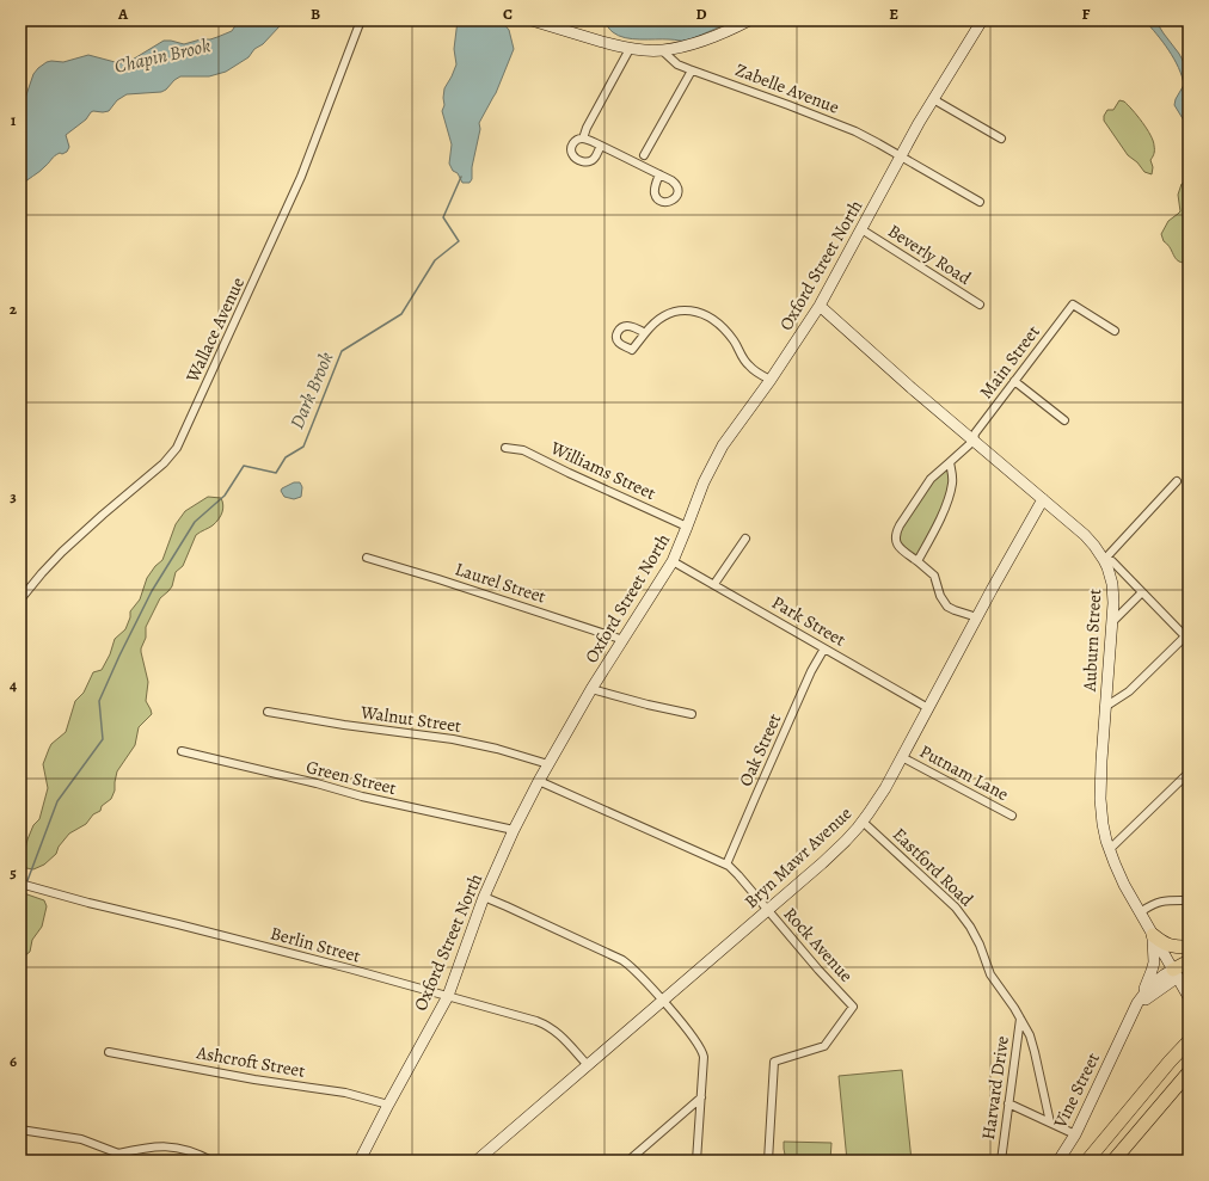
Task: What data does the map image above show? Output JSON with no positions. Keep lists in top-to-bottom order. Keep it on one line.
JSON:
{"streets":{"main road":["Oxford Street North","Auburn Street","Bryn Mawr Avenue","Vine Street"],"street":["Zabelle Avenue","Beverly Road","Wallace Avenue","Main Street","Williams Street","Laurel Street","Park Street","Walnut Street","Oak Street","Putnam Lane","Green Street","Eastford Road","Berlin Street","Rock Avenue","Ashcroft Street","Harvard Drive"]},"crossings":[["Zabelle Avenue","Oxford Street North"],["Beverly Road","Oxford Street North"],["Oxford Street North","Williams Street"],["Oxford Street North","Laurel Street"],["Oxford Street North","Park Street"],["Oxford Street North","Auburn Street"],["Oxford Street North","Walnut Street"],["Oxford Street North","Green Street"],["Oxford Street North","Berlin Street"],["Oxford Street North","Rock Avenue"],["Oxford Street North","Ashcroft Street"],["Main Street","Auburn Street"],["Main Street","Bryn Mawr Avenue"],["Park Street","Oak Street"],["Park Street","Bryn Mawr Avenue"],["Auburn Street","Bryn Mawr Avenue"],["Auburn Street","Vine Street"],["Oak Street","Rock Avenue"],["Putnam Lane","Bryn Mawr Avenue"],["Bryn Mawr Avenue","Eastford Road"],["Bryn Mawr Avenue","Berlin Street"],["Bryn Mawr Avenue","Rock Avenue"],["Eastford Road","Harvard Drive"]],"water":["Chapin Brook","Dark Brook"],"grid":{"columns":["A","B","C","D","E","F"],"rows":["1","2","3","4","5","6"]}}
